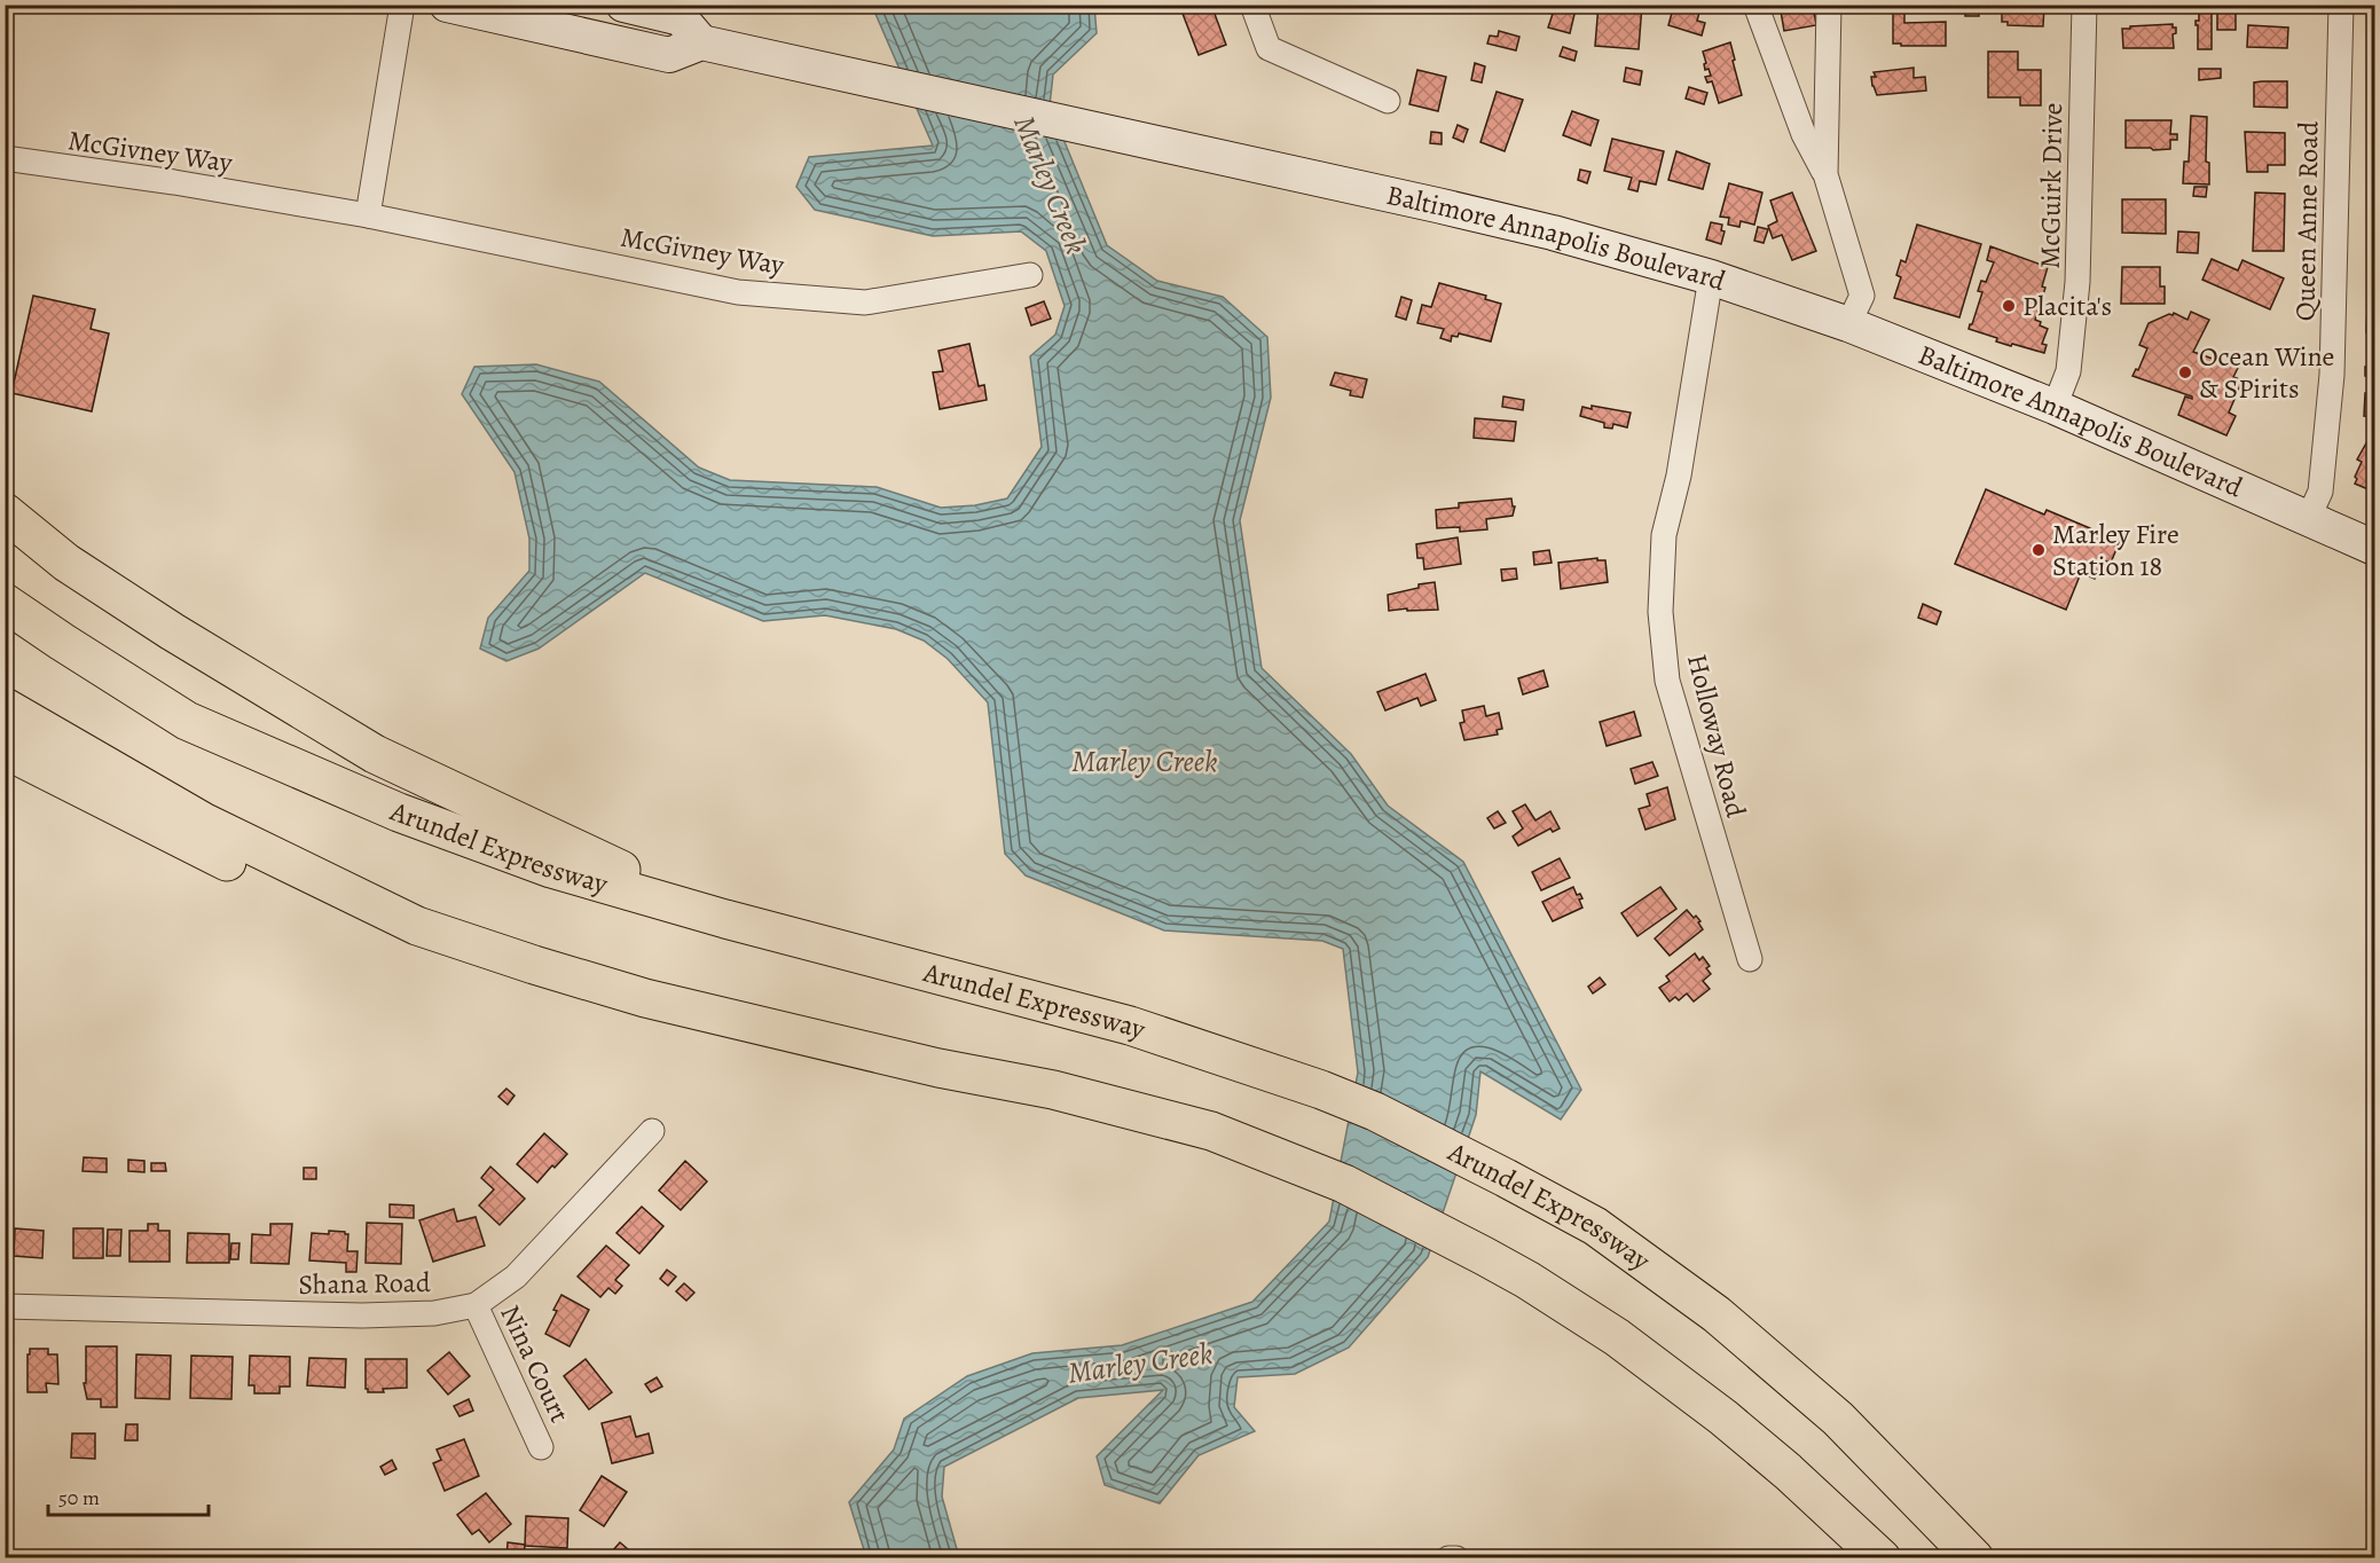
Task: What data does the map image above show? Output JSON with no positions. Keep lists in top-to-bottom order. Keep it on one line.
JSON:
{"streets":{"highway":["Arundel Expressway"],"main road":["Baltimore Annapolis Boulevard"],"street":["McGivney Way","McGuirk Drive","Queen Anne Road","Holloway Road","Shana Road","Nina Court"]},"crossings":[["McGuirk Drive","Baltimore Annapolis Boulevard"],["Queen Anne Road","Baltimore Annapolis Boulevard"],["Baltimore Annapolis Boulevard","Holloway Road"],["Shana Road","Nina Court"]],"water":["Marley Creek"],"places":["Placita's","Ocean Wine & SPirits","Marley Fire Station 18"],"scale_bar":"50 m"}
